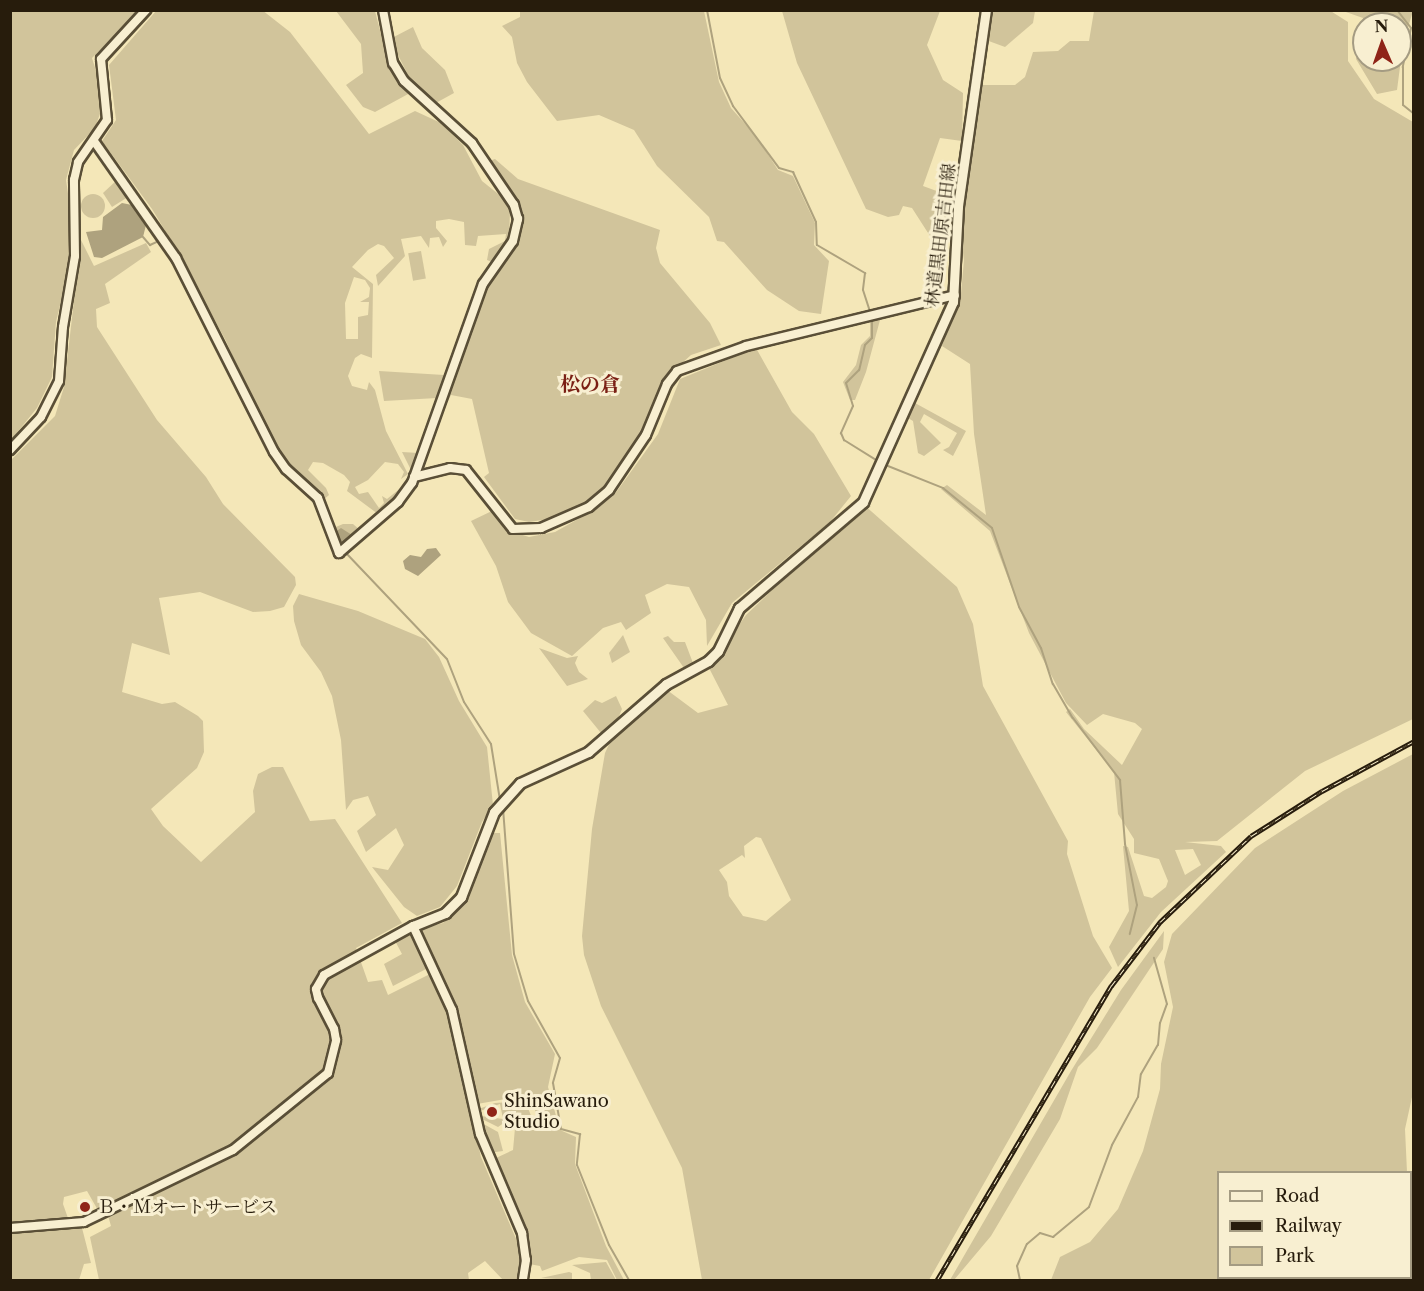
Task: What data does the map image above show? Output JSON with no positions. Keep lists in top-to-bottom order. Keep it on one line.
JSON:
{"streets":{"street":["林道黒田原吉田線"]},"districts":["松の倉"],"places":["ShinSawano Studio","Ｂ・Ｍオートサービス"],"legend":["Road","Railway","Park"],"north":"top"}
